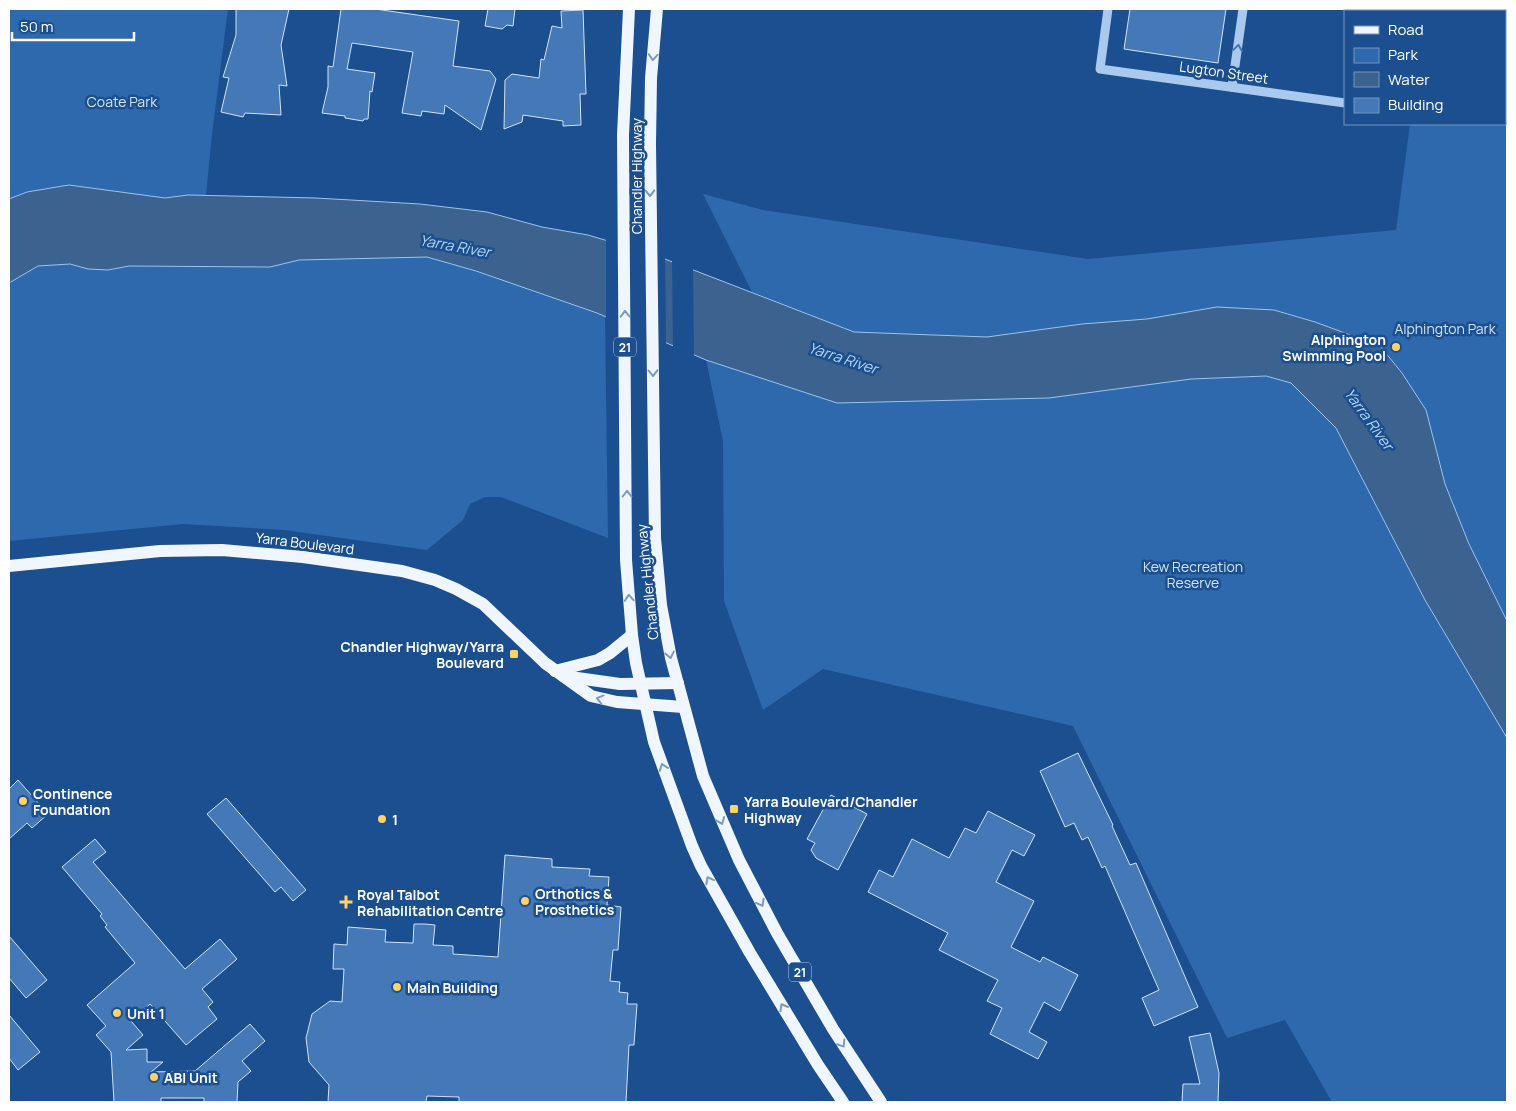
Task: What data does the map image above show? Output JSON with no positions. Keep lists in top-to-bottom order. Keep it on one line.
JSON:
{"streets":{"main road":["Chandler Highway","21","Yarra Boulevard"],"street":["Lugton Street"]},"crossings":[["Chandler Highway","Yarra Boulevard"]],"water":["Yarra River"],"parks":["Coate Park","Alphington Park","Kew Recreation Reserve"],"places":{"other":["Alphington Swimming Pool","Continence Foundation","1","Orthotics & Prosthetics","Main Building","Unit 1","ABI Unit"],"transit":["Chandler Highway/Yarra Boulevard","Yarra Boulevard/Chandler Highway"],"health":["Royal Talbot Rehabilitation Centre"]},"legend":["Road","Park","Water","Building"],"scale_bar":"50 m"}
